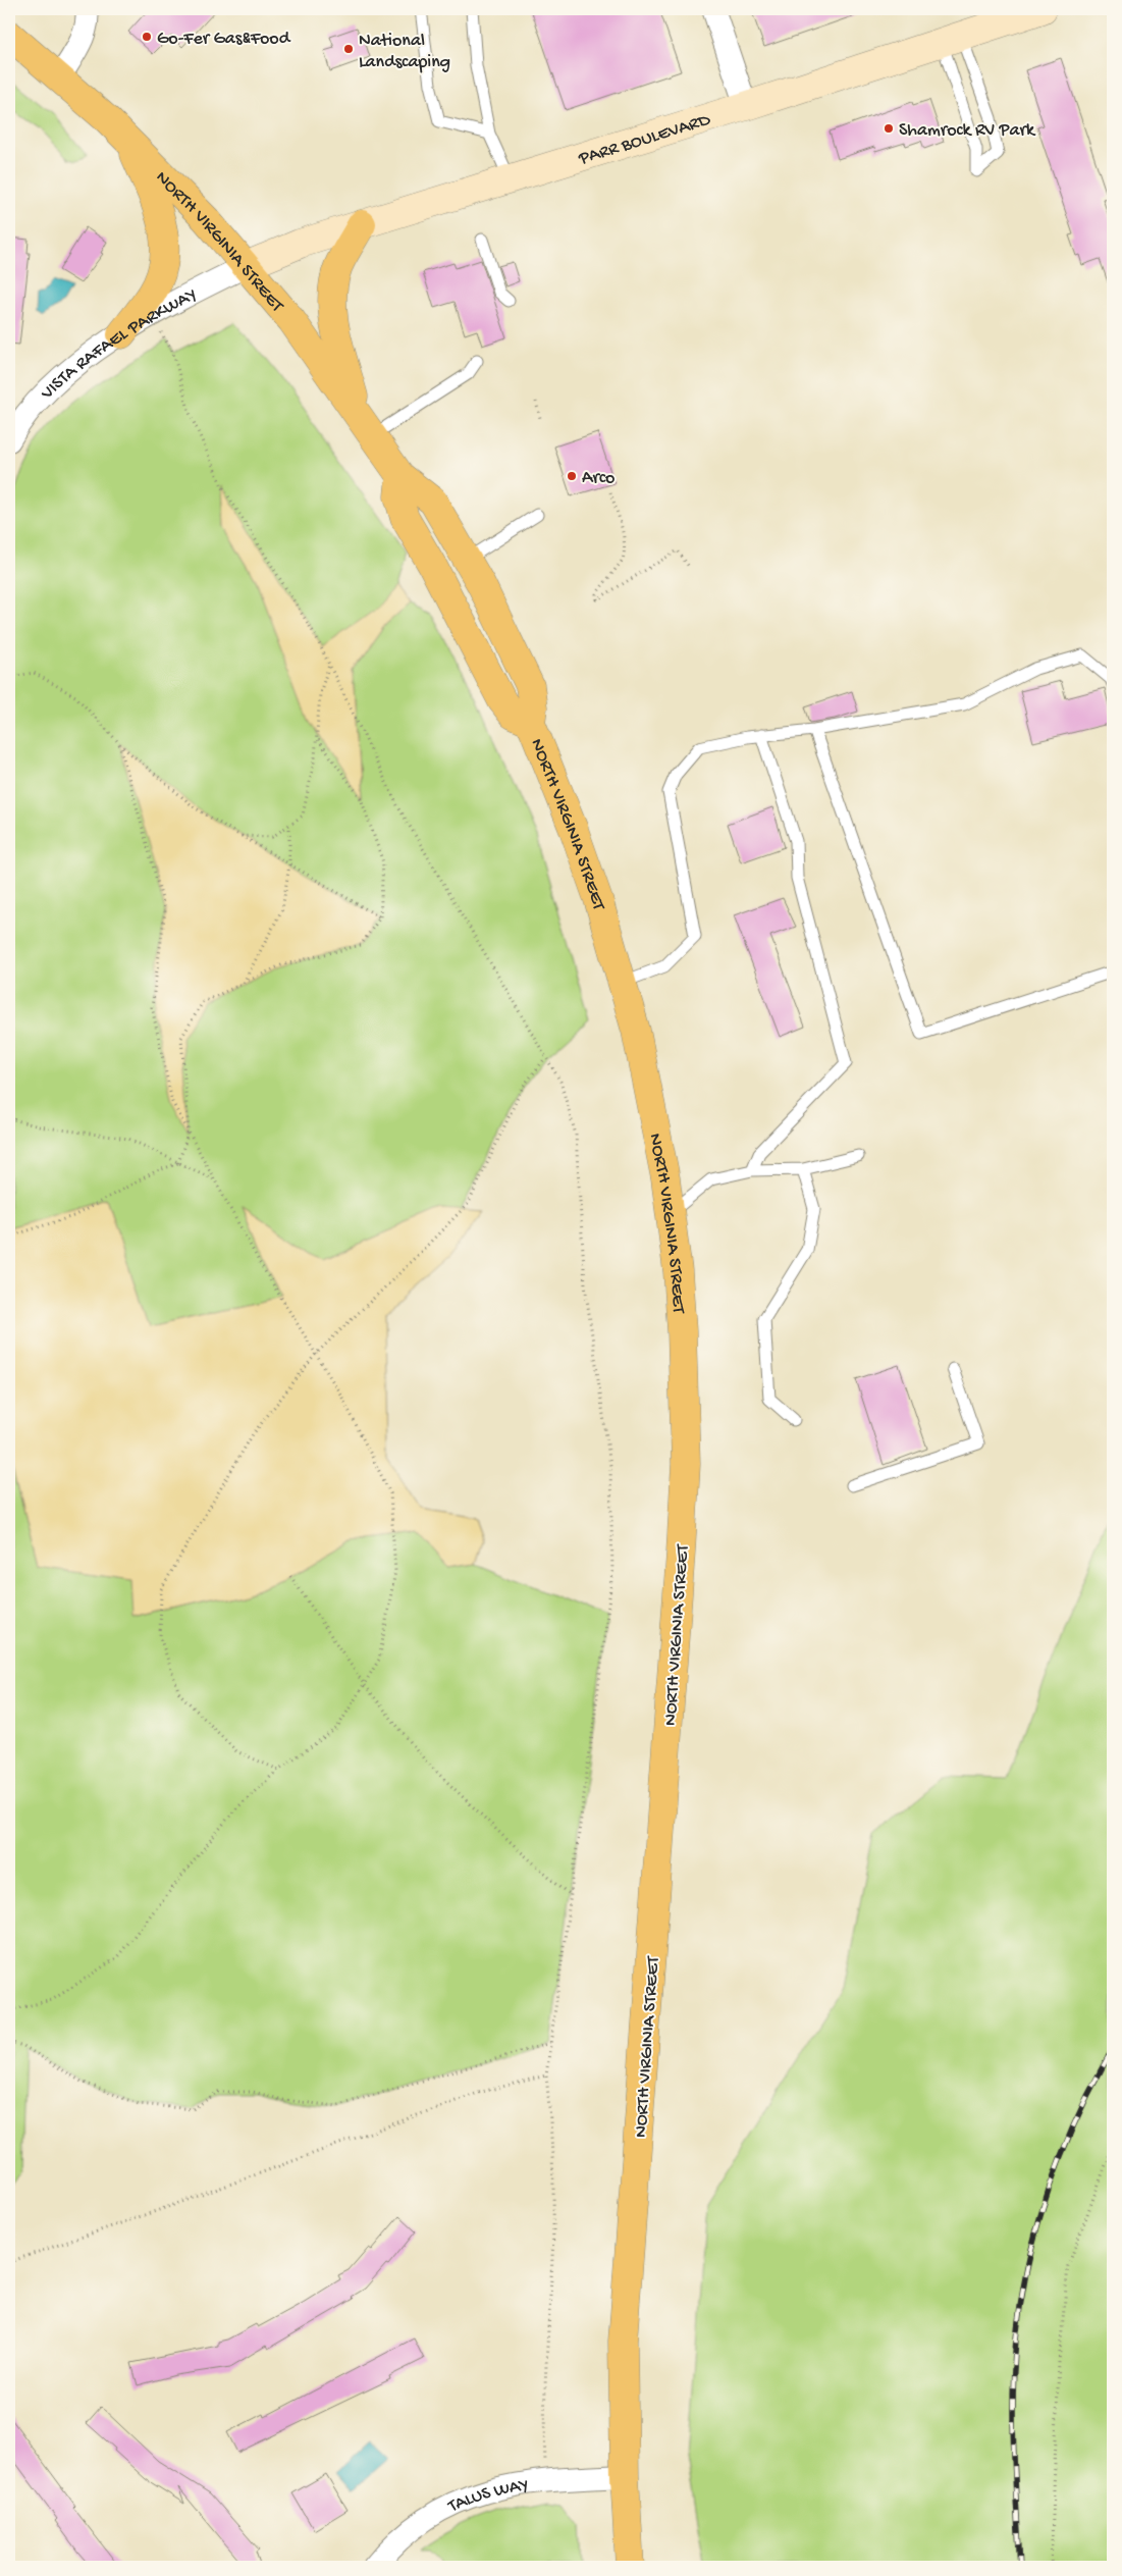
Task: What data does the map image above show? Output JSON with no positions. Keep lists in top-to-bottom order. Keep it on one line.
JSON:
{"streets":{"main road":["PARR BOULEVARD","NORTH VIRGINIA STREET"],"street":["VISTA RAFAEL PARKWAY","TALUS WAY"]},"crossings":[["PARR BOULEVARD","NORTH VIRGINIA STREET"],["PARR BOULEVARD","VISTA RAFAEL PARKWAY"],["NORTH VIRGINIA STREET","VISTA RAFAEL PARKWAY"],["NORTH VIRGINIA STREET","TALUS WAY"]],"places":["Go-Fer Gas&Food","National Landscaping","Shamrock RV Park","Arco"]}
